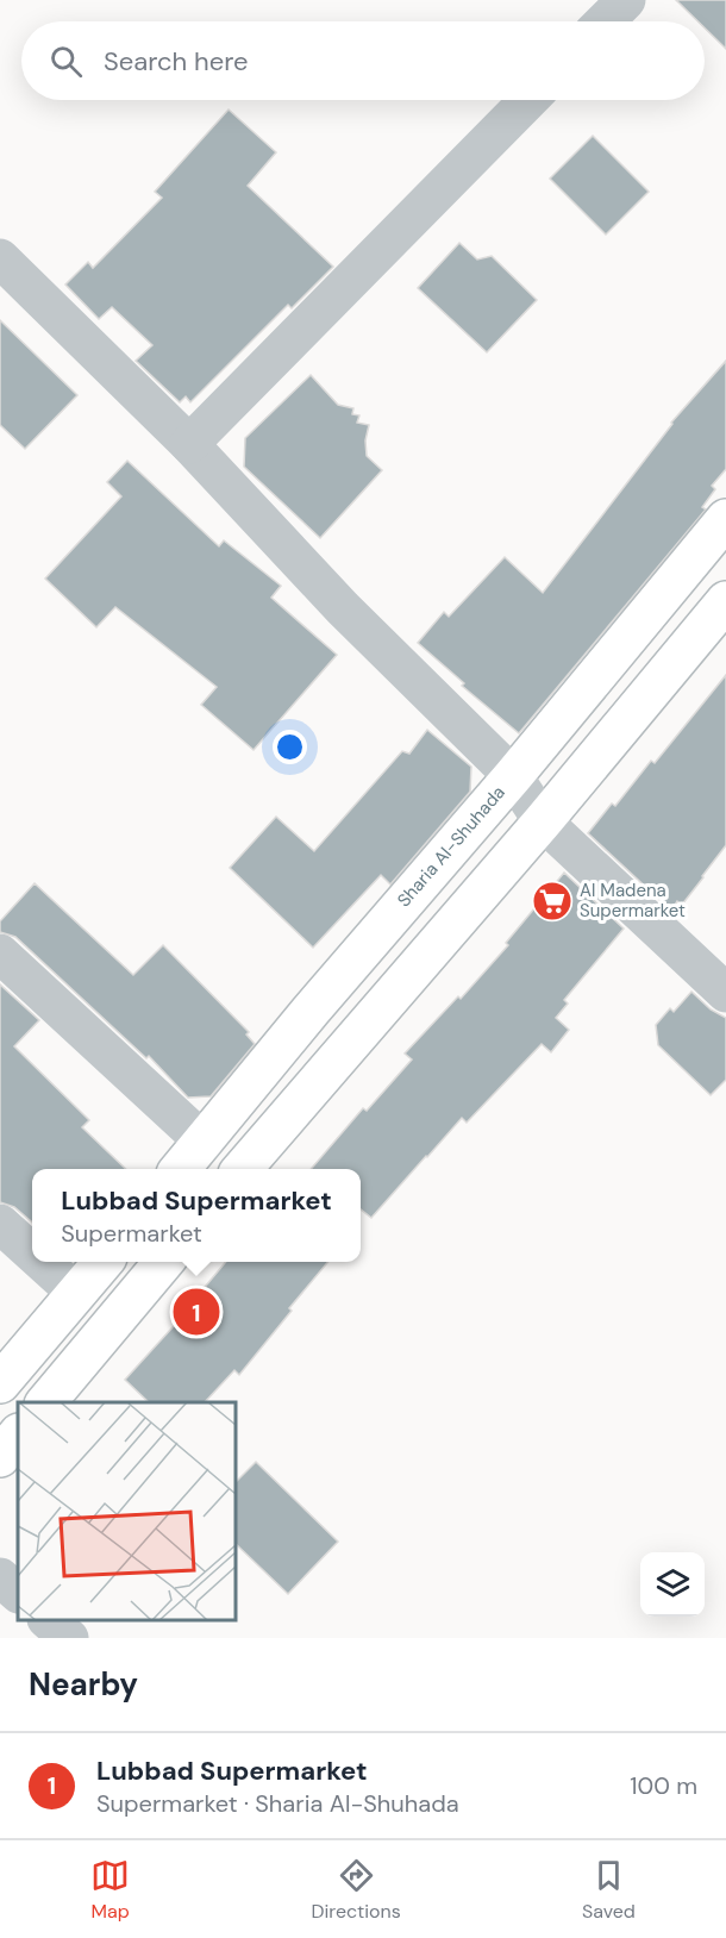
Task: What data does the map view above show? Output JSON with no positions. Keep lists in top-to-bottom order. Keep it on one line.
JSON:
{"streets":{"main road":["Sharia Al-Shuhada"]},"places":{"supermarket":["Al Madena Supermarket"]},"page":{"search":"Search here","popup":["Lubbad Supermarket","Supermarket"],"pins":"1","heading":"Nearby","list":[{"mark":"1","name":"Lubbad Supermarket","note":"Supermarket · Sharia Al-Shuhada","value":"100 m"}],"nav":["Map","Directions","Saved"]}}
